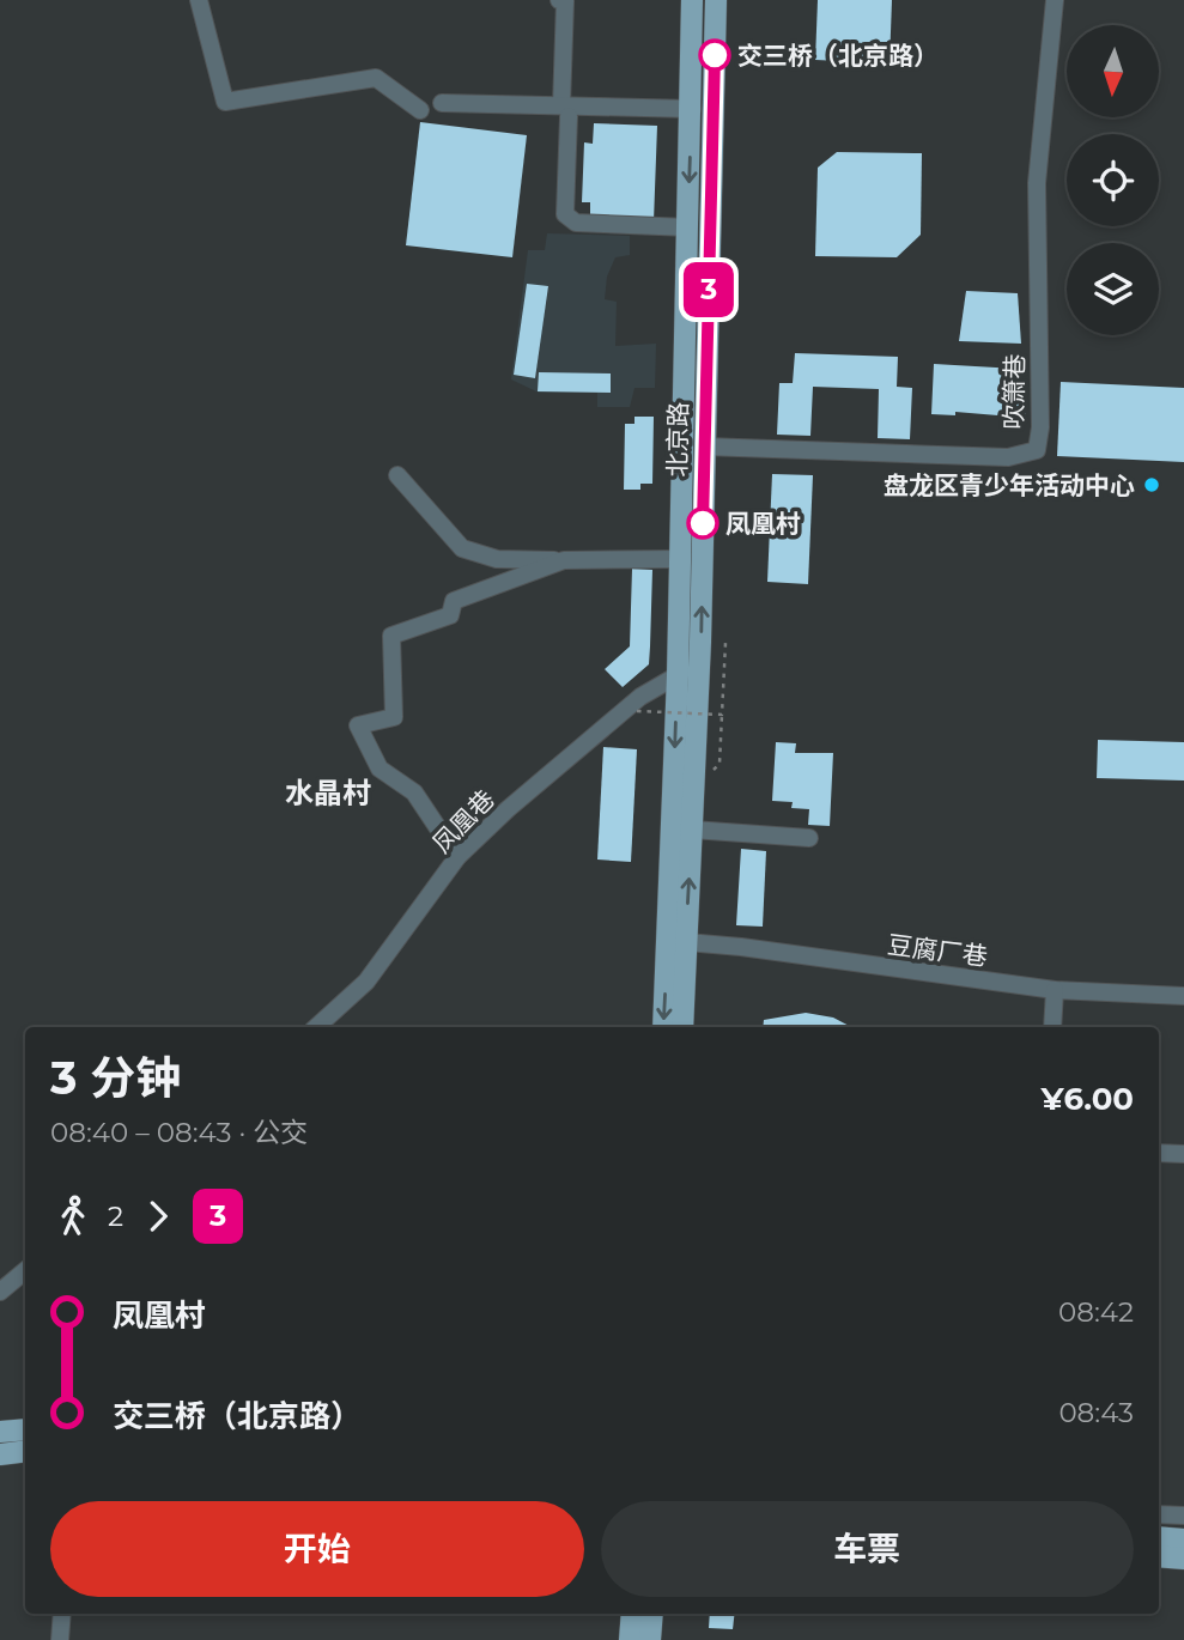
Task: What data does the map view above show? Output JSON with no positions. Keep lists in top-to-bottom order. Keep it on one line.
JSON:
{"streets":{"main road":["北京路"],"street":["吹箫巷","凤凰巷","豆腐厂巷"]},"crossings":[["吹箫巷","北京路"],["北京路","凤凰巷"],["北京路","豆腐厂巷"]],"districts":["水晶村"],"places":["交三桥（北京路）","盘龙区青少年活动中心","凤凰村"],"lines":["bus line 3"],"north":"bottom","page":{"on_map":"3","heading":["3 分钟","08:40 – 08:43 · 公交","¥6.00"],"legs":["2","3"],"list":[{"name":"凤凰村","value":"08:42"},{"name":"交三桥（北京路）","value":"08:43"}],"buttons":["开始","车票"]}}
